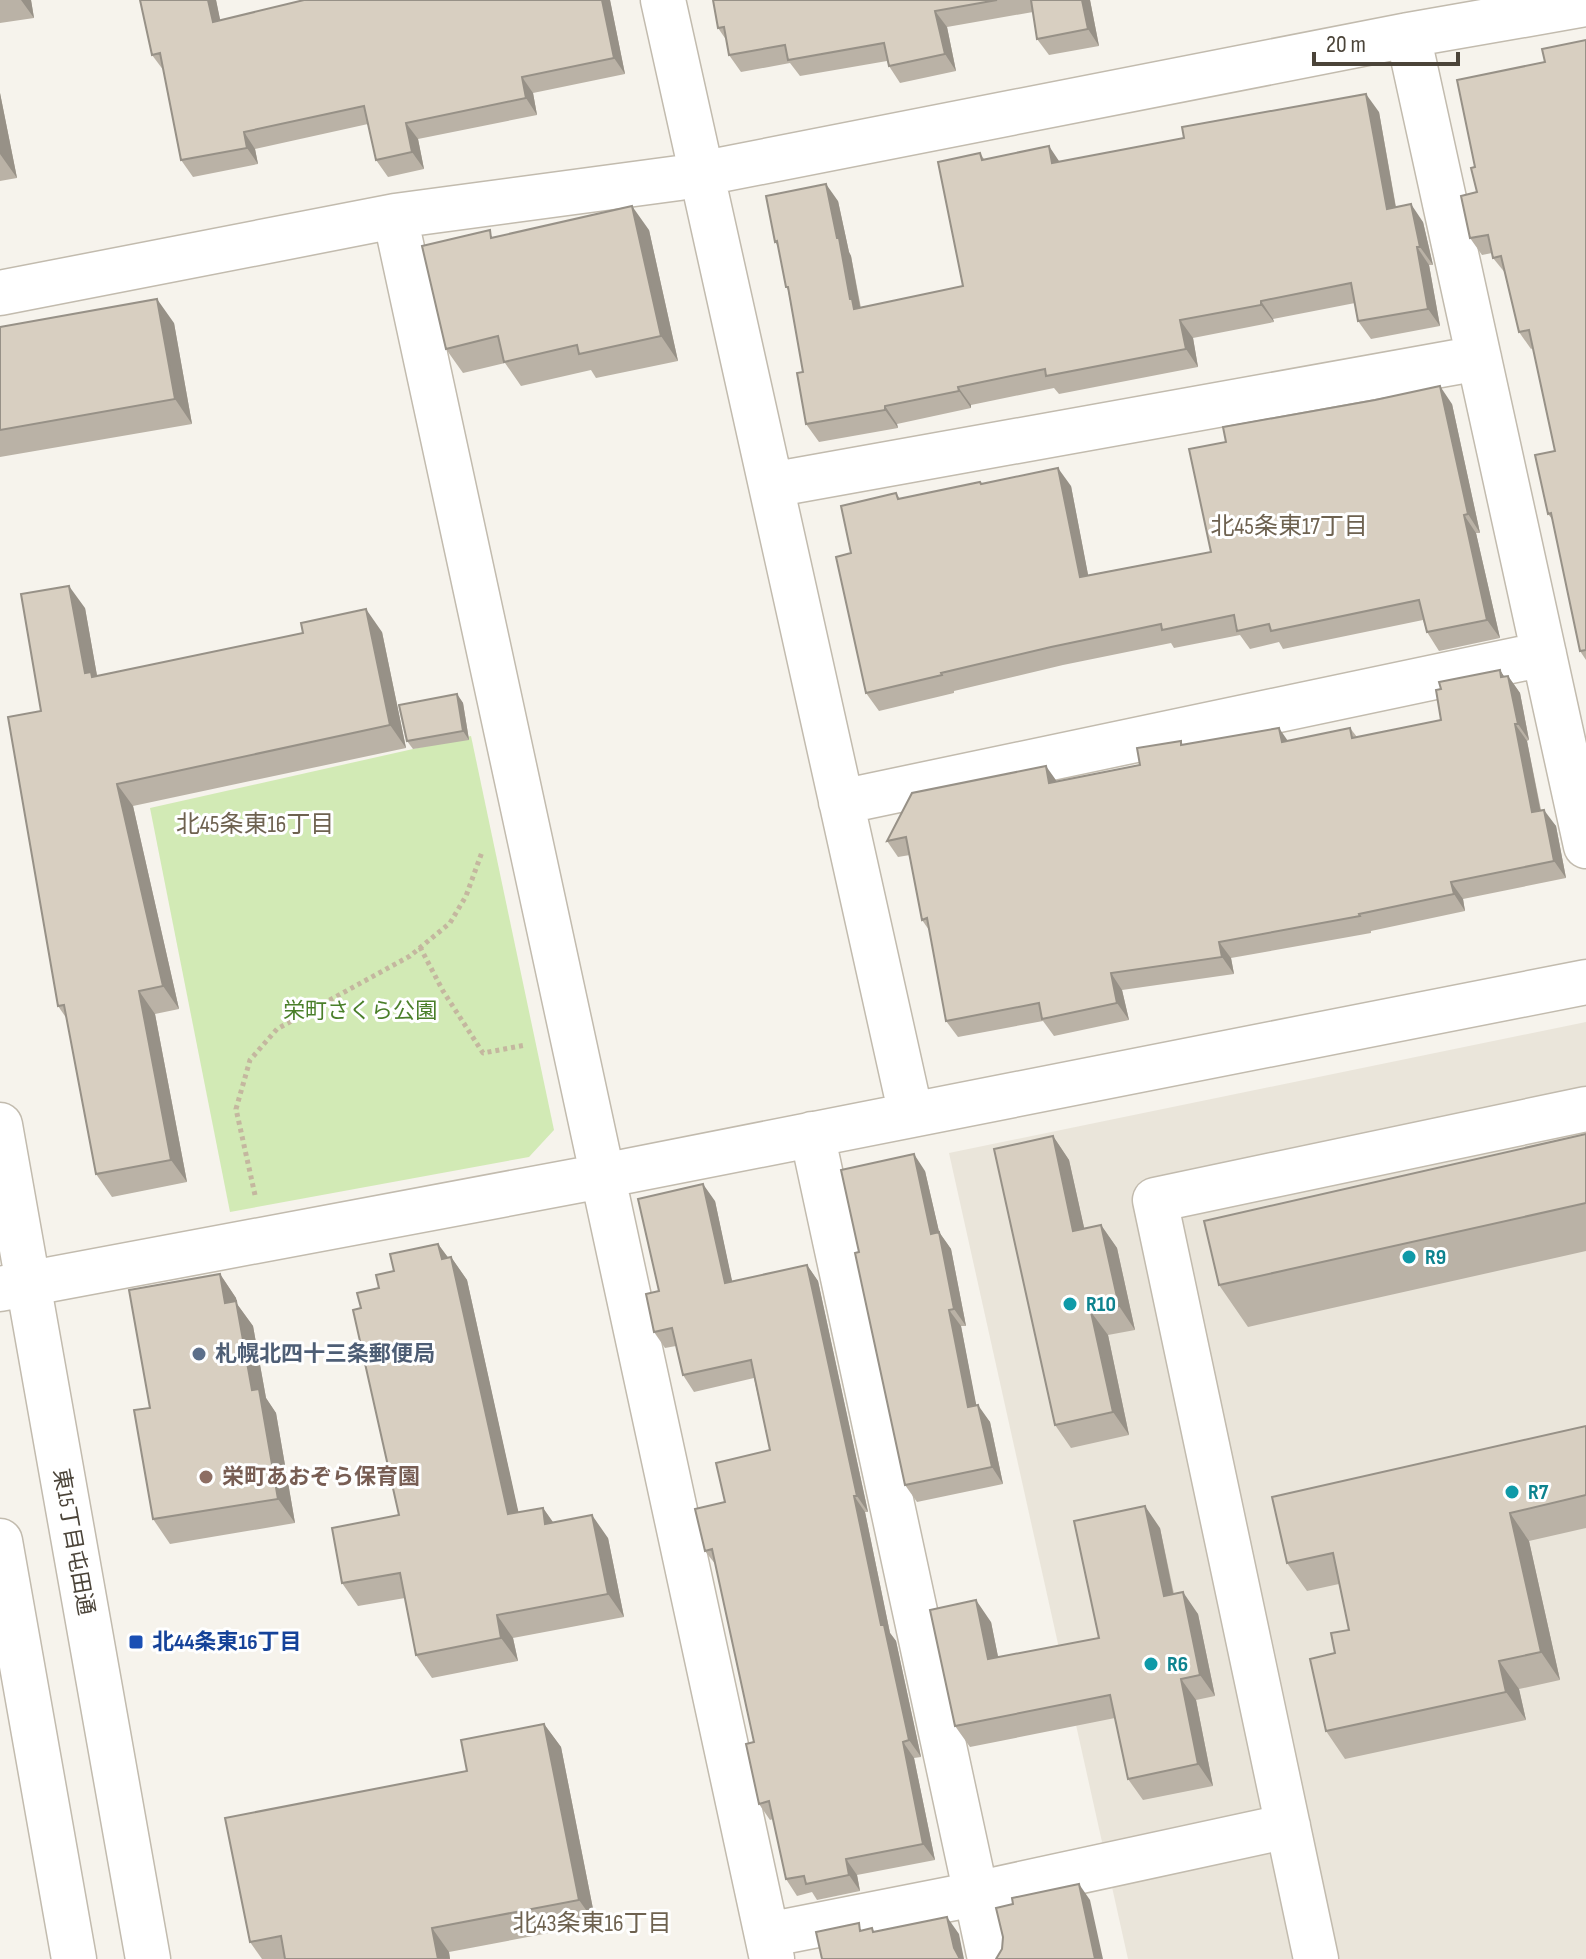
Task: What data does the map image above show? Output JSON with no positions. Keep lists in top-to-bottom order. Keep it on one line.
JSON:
{"streets":{"street":["東15丁目屯田通"]},"districts":["北45条東17丁目","北45条東16丁目","北43条東16丁目"],"parks":["栄町さくら公園"],"places":{"other":["R9","R10","札幌北四十三条郵便局","栄町あおぞら保育園","R7","R6"],"transit":["北44条東16丁目"]},"scale_bar":"20 m"}
